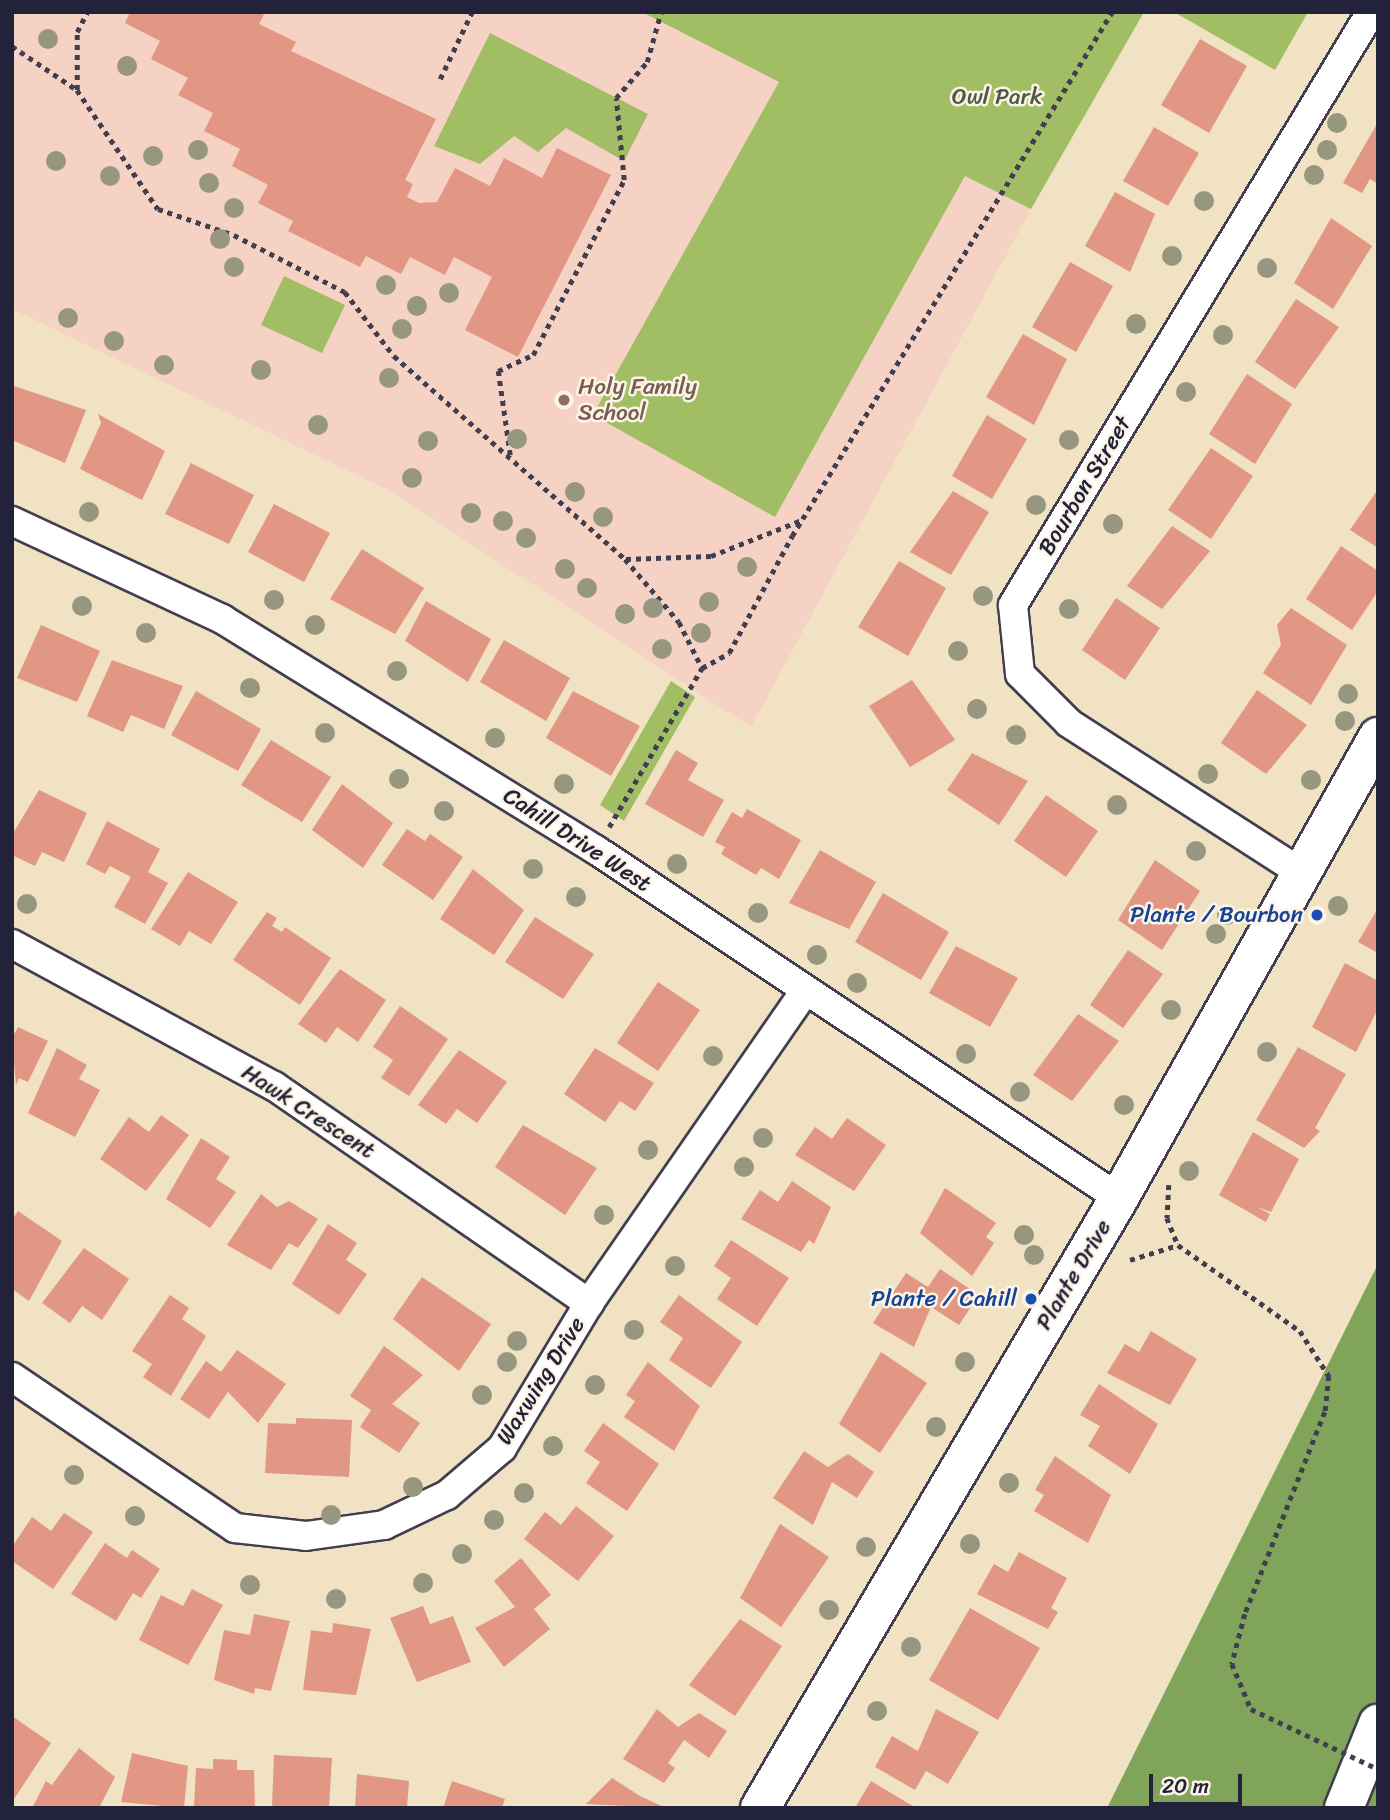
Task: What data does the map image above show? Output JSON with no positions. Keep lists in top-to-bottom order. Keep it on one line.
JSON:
{"streets":{"main road":["Plante Drive"],"street":["Bourbon Street","Cahill Drive West","Hawk Crescent","Waxwing Drive"]},"crossings":[["Bourbon Street","Plante Drive"],["Cahill Drive West","Plante Drive"],["Cahill Drive West","Waxwing Drive"],["Hawk Crescent","Waxwing Drive"]],"parks":["Owl Park"],"places":["Holy Family School","Plante / Bourbon","Plante / Cahill"],"scale_bar":"20 m"}
